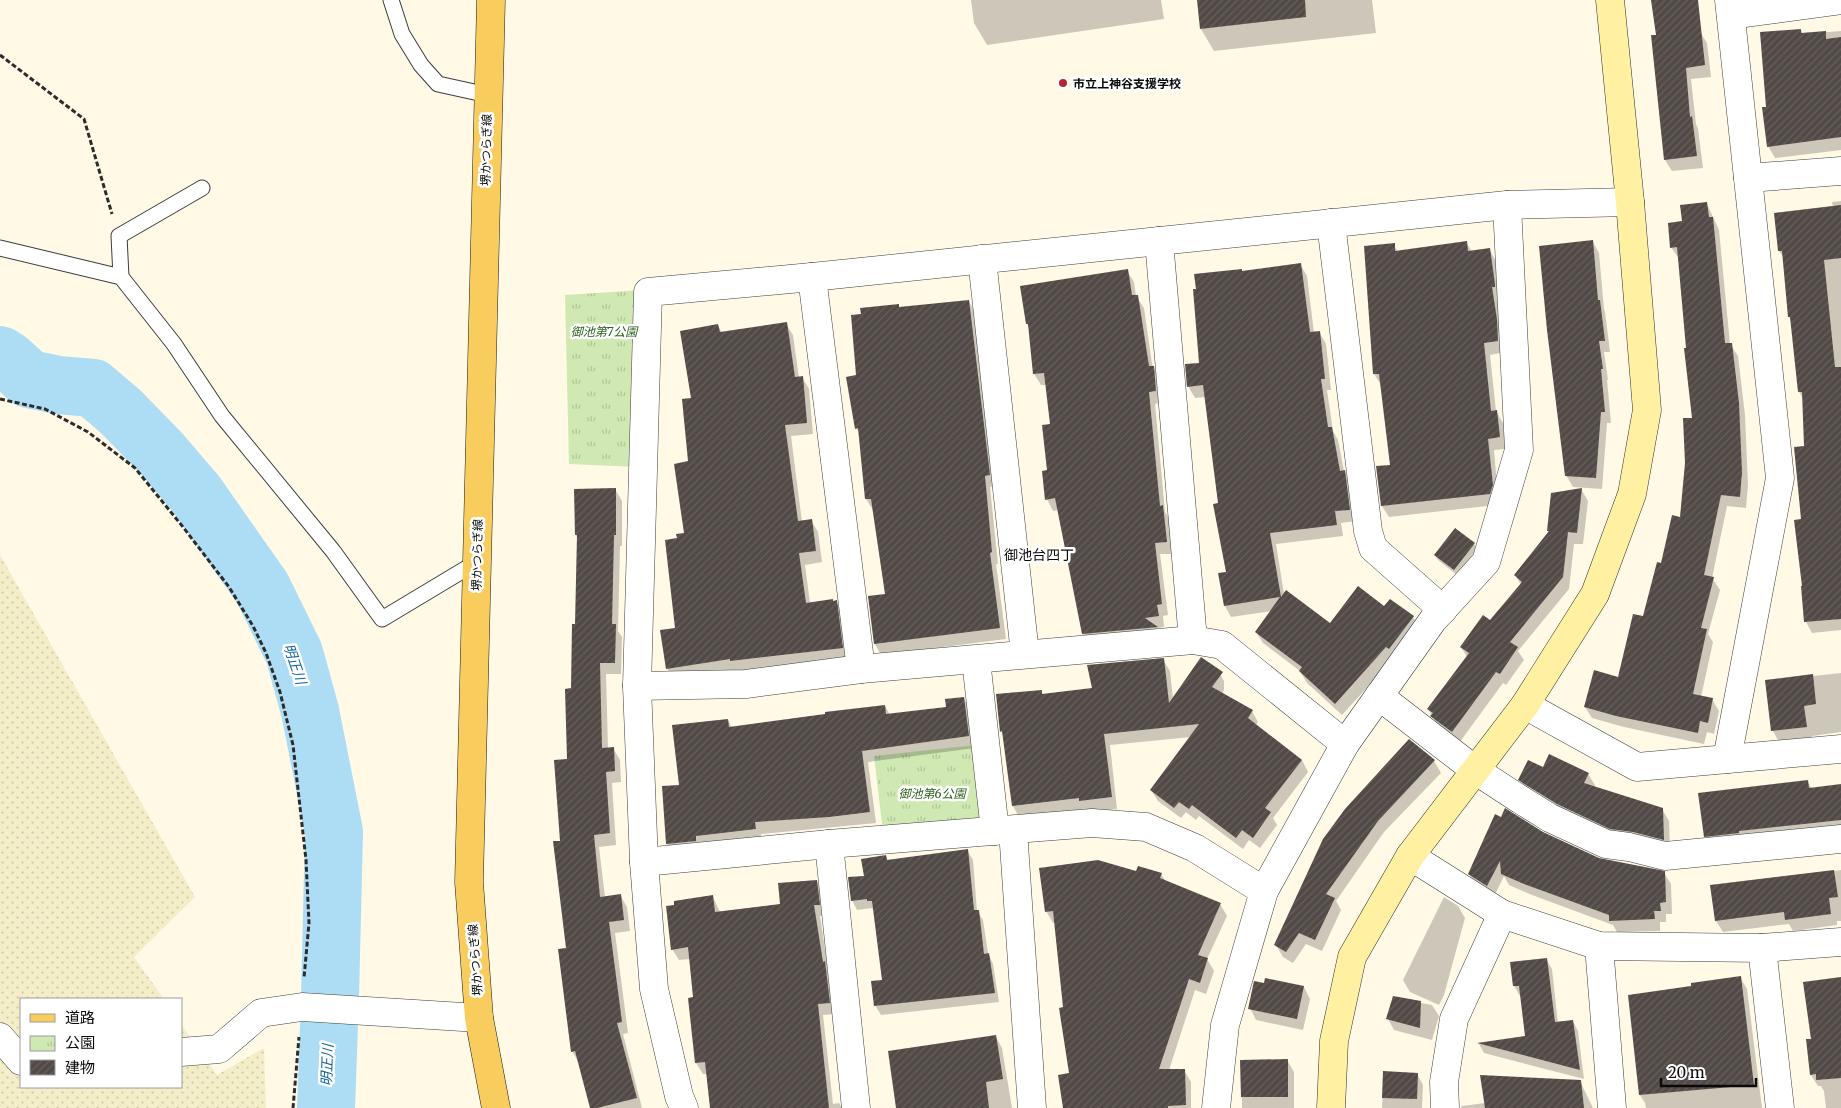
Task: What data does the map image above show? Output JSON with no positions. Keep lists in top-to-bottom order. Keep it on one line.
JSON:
{"streets":{"main road":["堺かつらぎ線"]},"districts":["御池台四丁"],"water":["明正川"],"parks":["御池第7公園","御池第6公園"],"places":["市立上神谷支援学校"],"legend":["道路","公園","建物"],"scale_bar":"20 m"}
